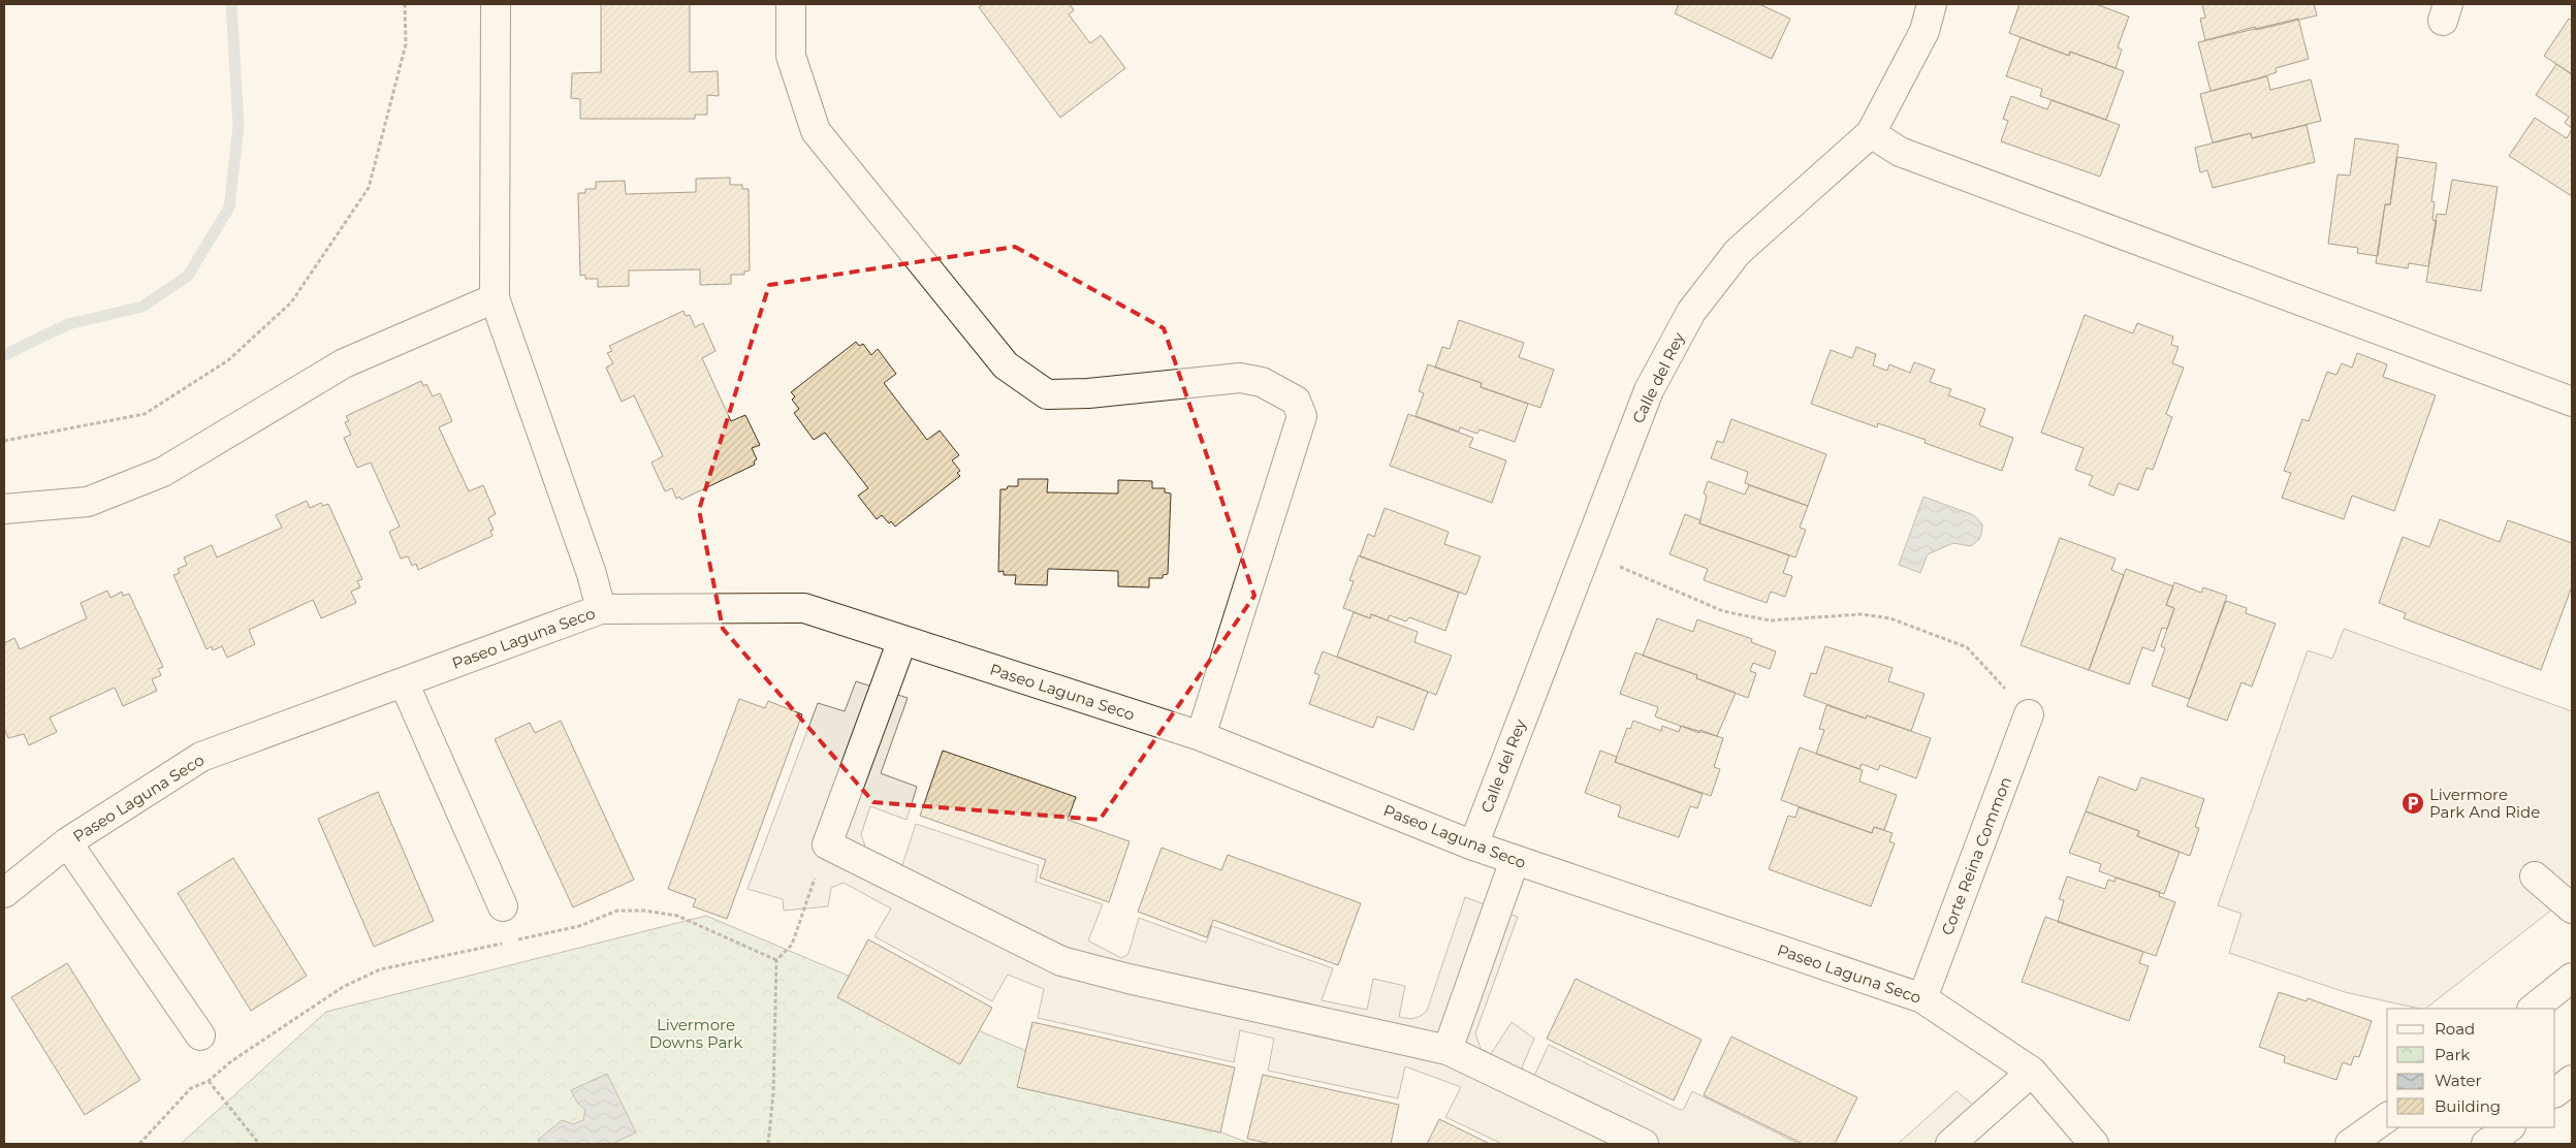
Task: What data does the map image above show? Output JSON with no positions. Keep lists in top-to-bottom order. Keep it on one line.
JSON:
{"streets":{"street":["Calle del Rey","Paseo Laguna Seco","Corte Reina Common"]},"crossings":[["Calle del Rey","Paseo Laguna Seco"],["Paseo Laguna Seco","Corte Reina Common"]],"parks":["Livermore Downs Park"],"places":{"parking":["Livermore Park And Ride"]},"legend":["Road","Park","Water","Building"]}
